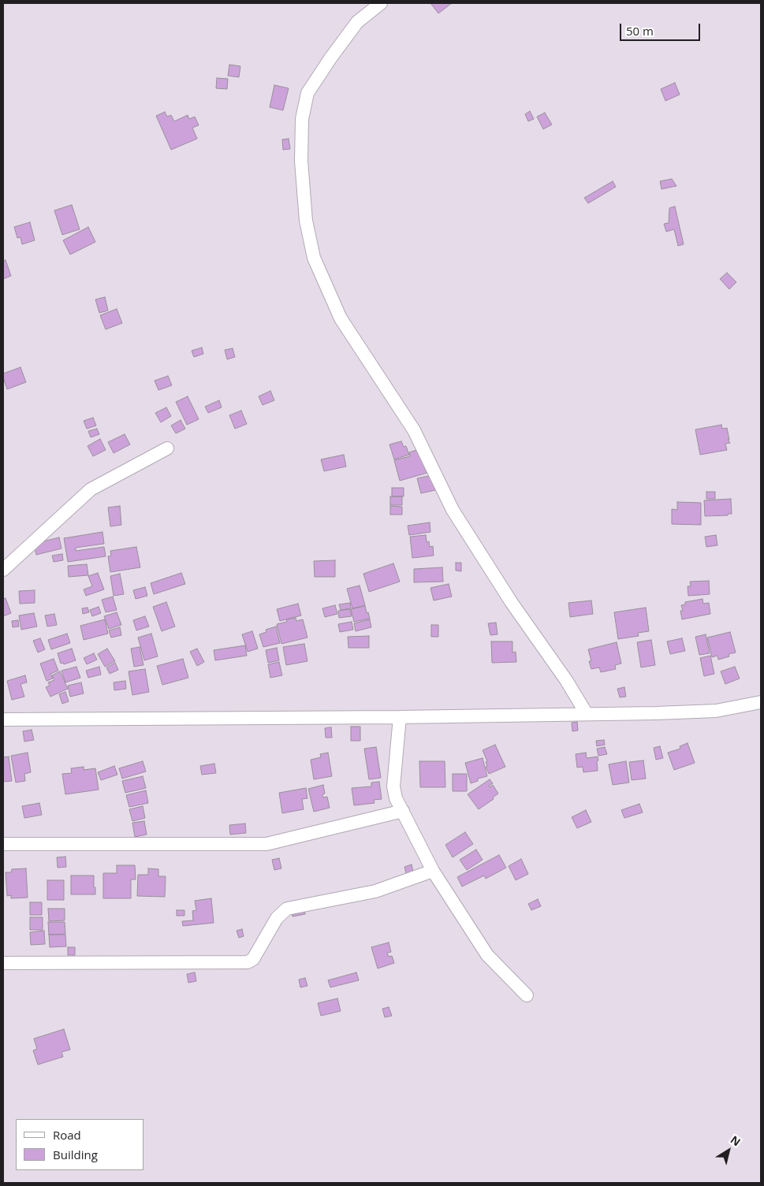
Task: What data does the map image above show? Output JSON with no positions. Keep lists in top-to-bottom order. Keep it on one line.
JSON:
{"legend":["Road","Building"],"scale_bar":"50 m","north":"top right"}
